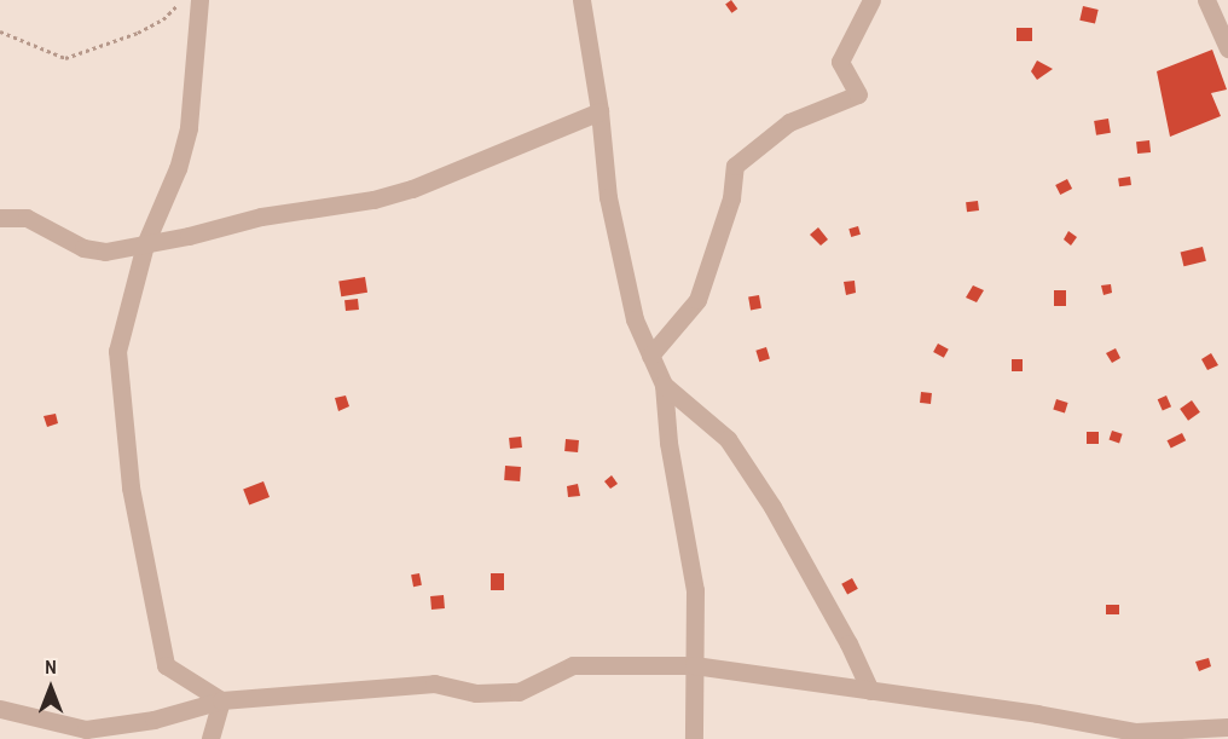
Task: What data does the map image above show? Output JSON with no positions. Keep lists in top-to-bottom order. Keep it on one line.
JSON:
{"north":"top"}
